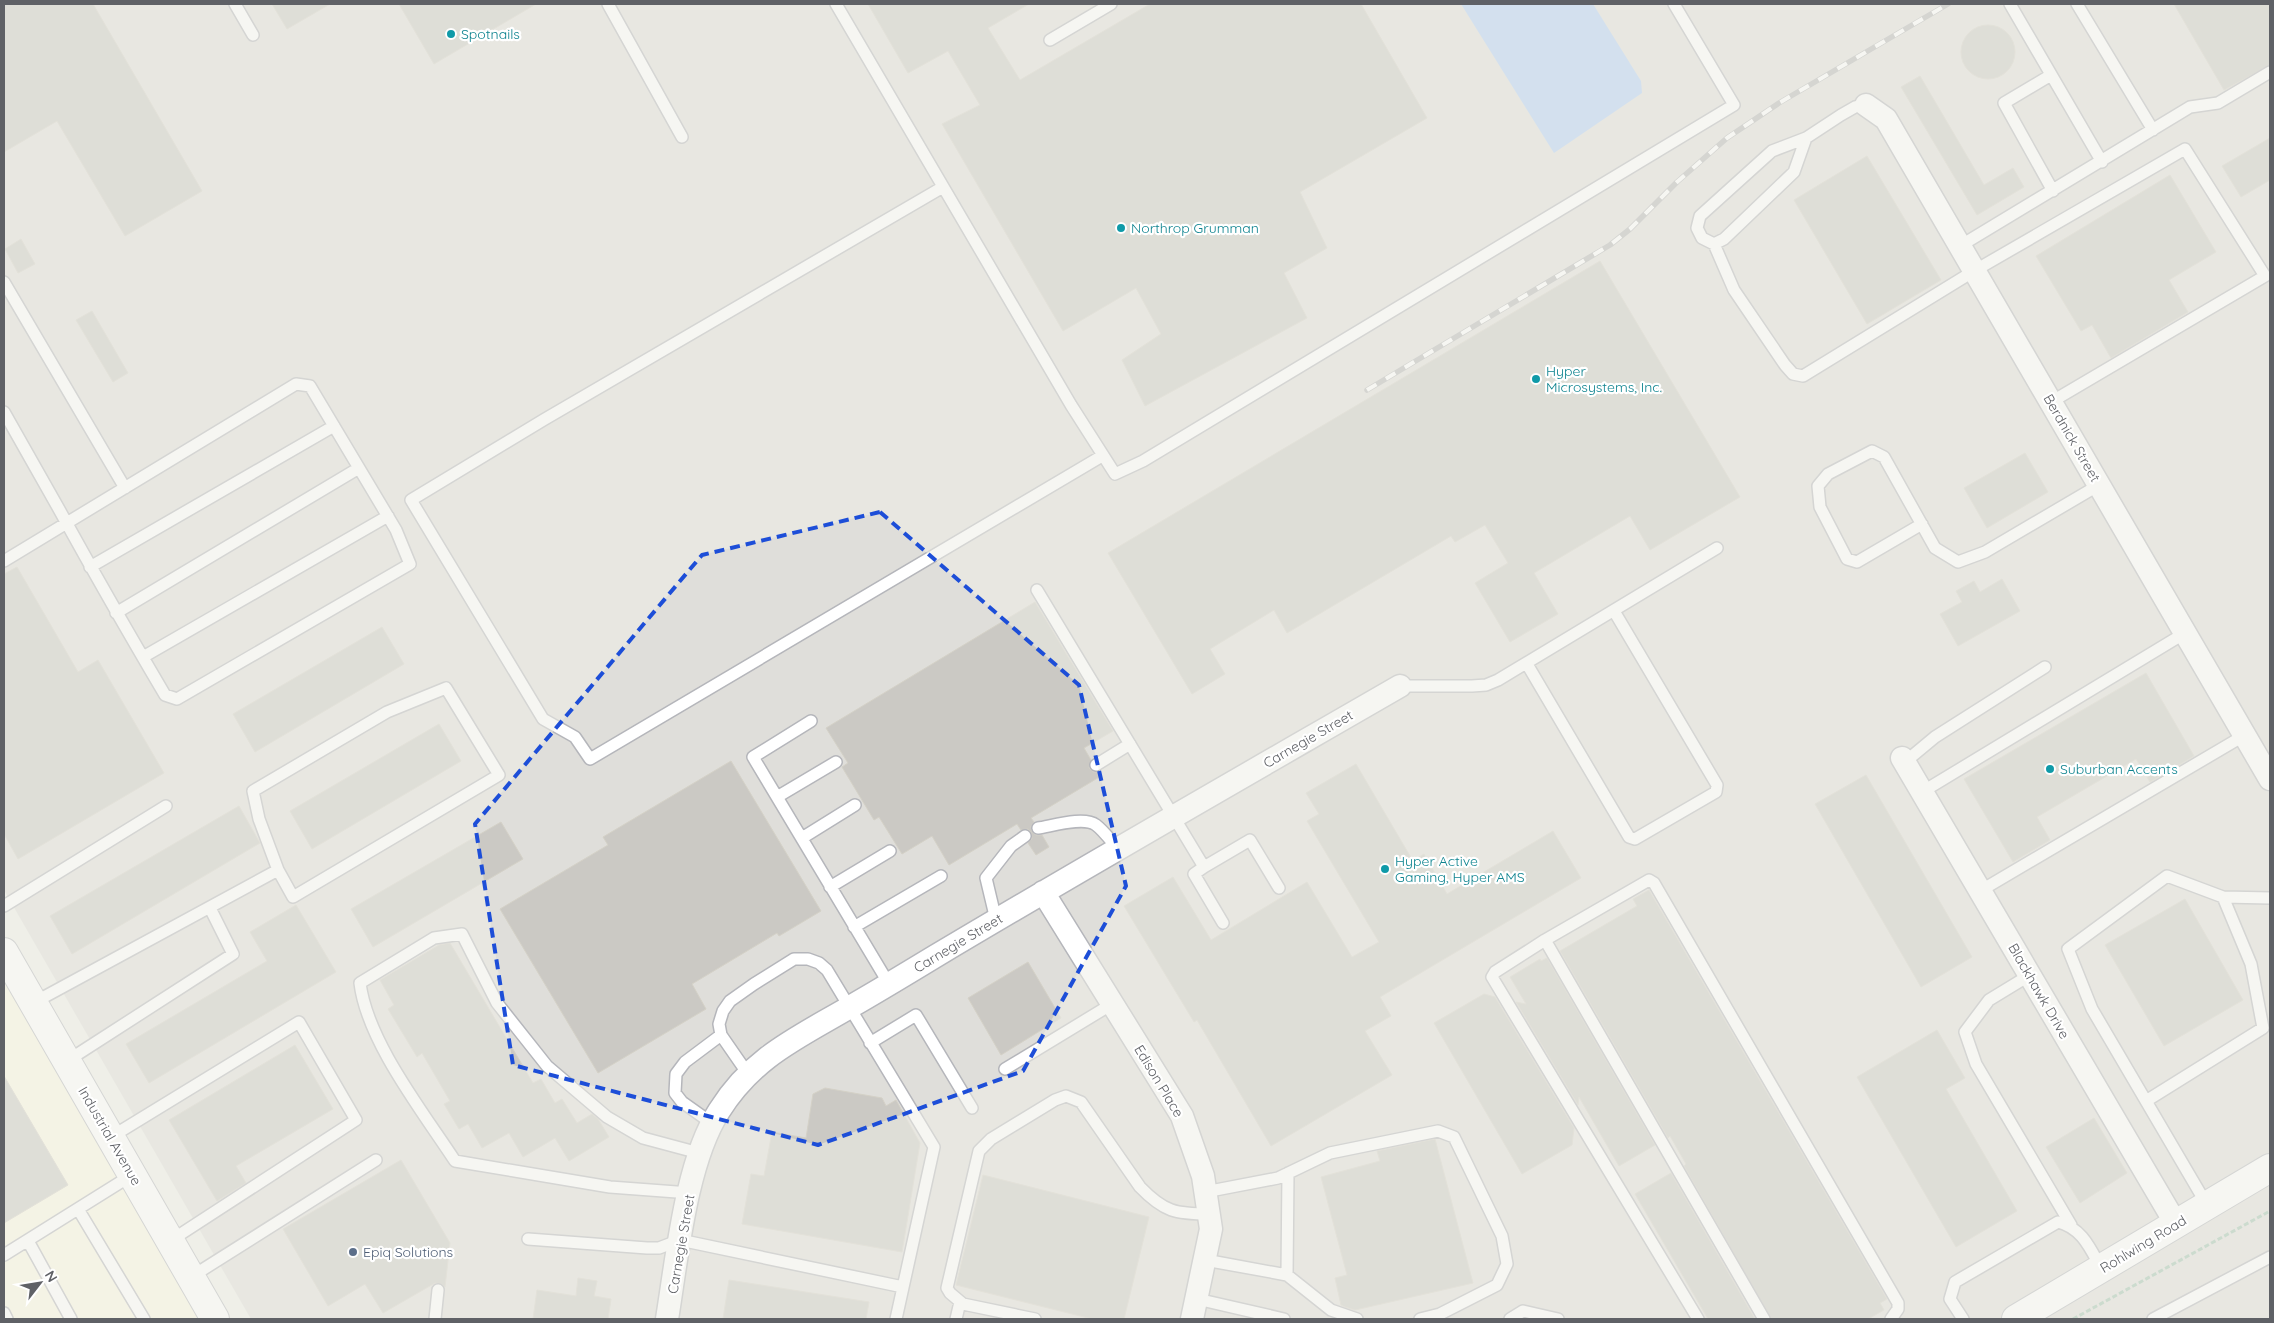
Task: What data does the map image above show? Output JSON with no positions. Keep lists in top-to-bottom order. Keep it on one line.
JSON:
{"streets":{"main road":["Industrial Avenue","Rohlwing Road"],"street":["Berdnick Street","Carnegie Street","Blackhawk Drive","Edison Place"]},"crossings":[["Carnegie Street","Edison Place"],["Blackhawk Drive","Rohlwing Road"]],"places":["Spotnails","Northrop Grumman","Hyper Microsystems, Inc.","Suburban Accents","Hyper Active Gaming, Hyper AMS","Epiq Solutions"],"north":"top right"}
